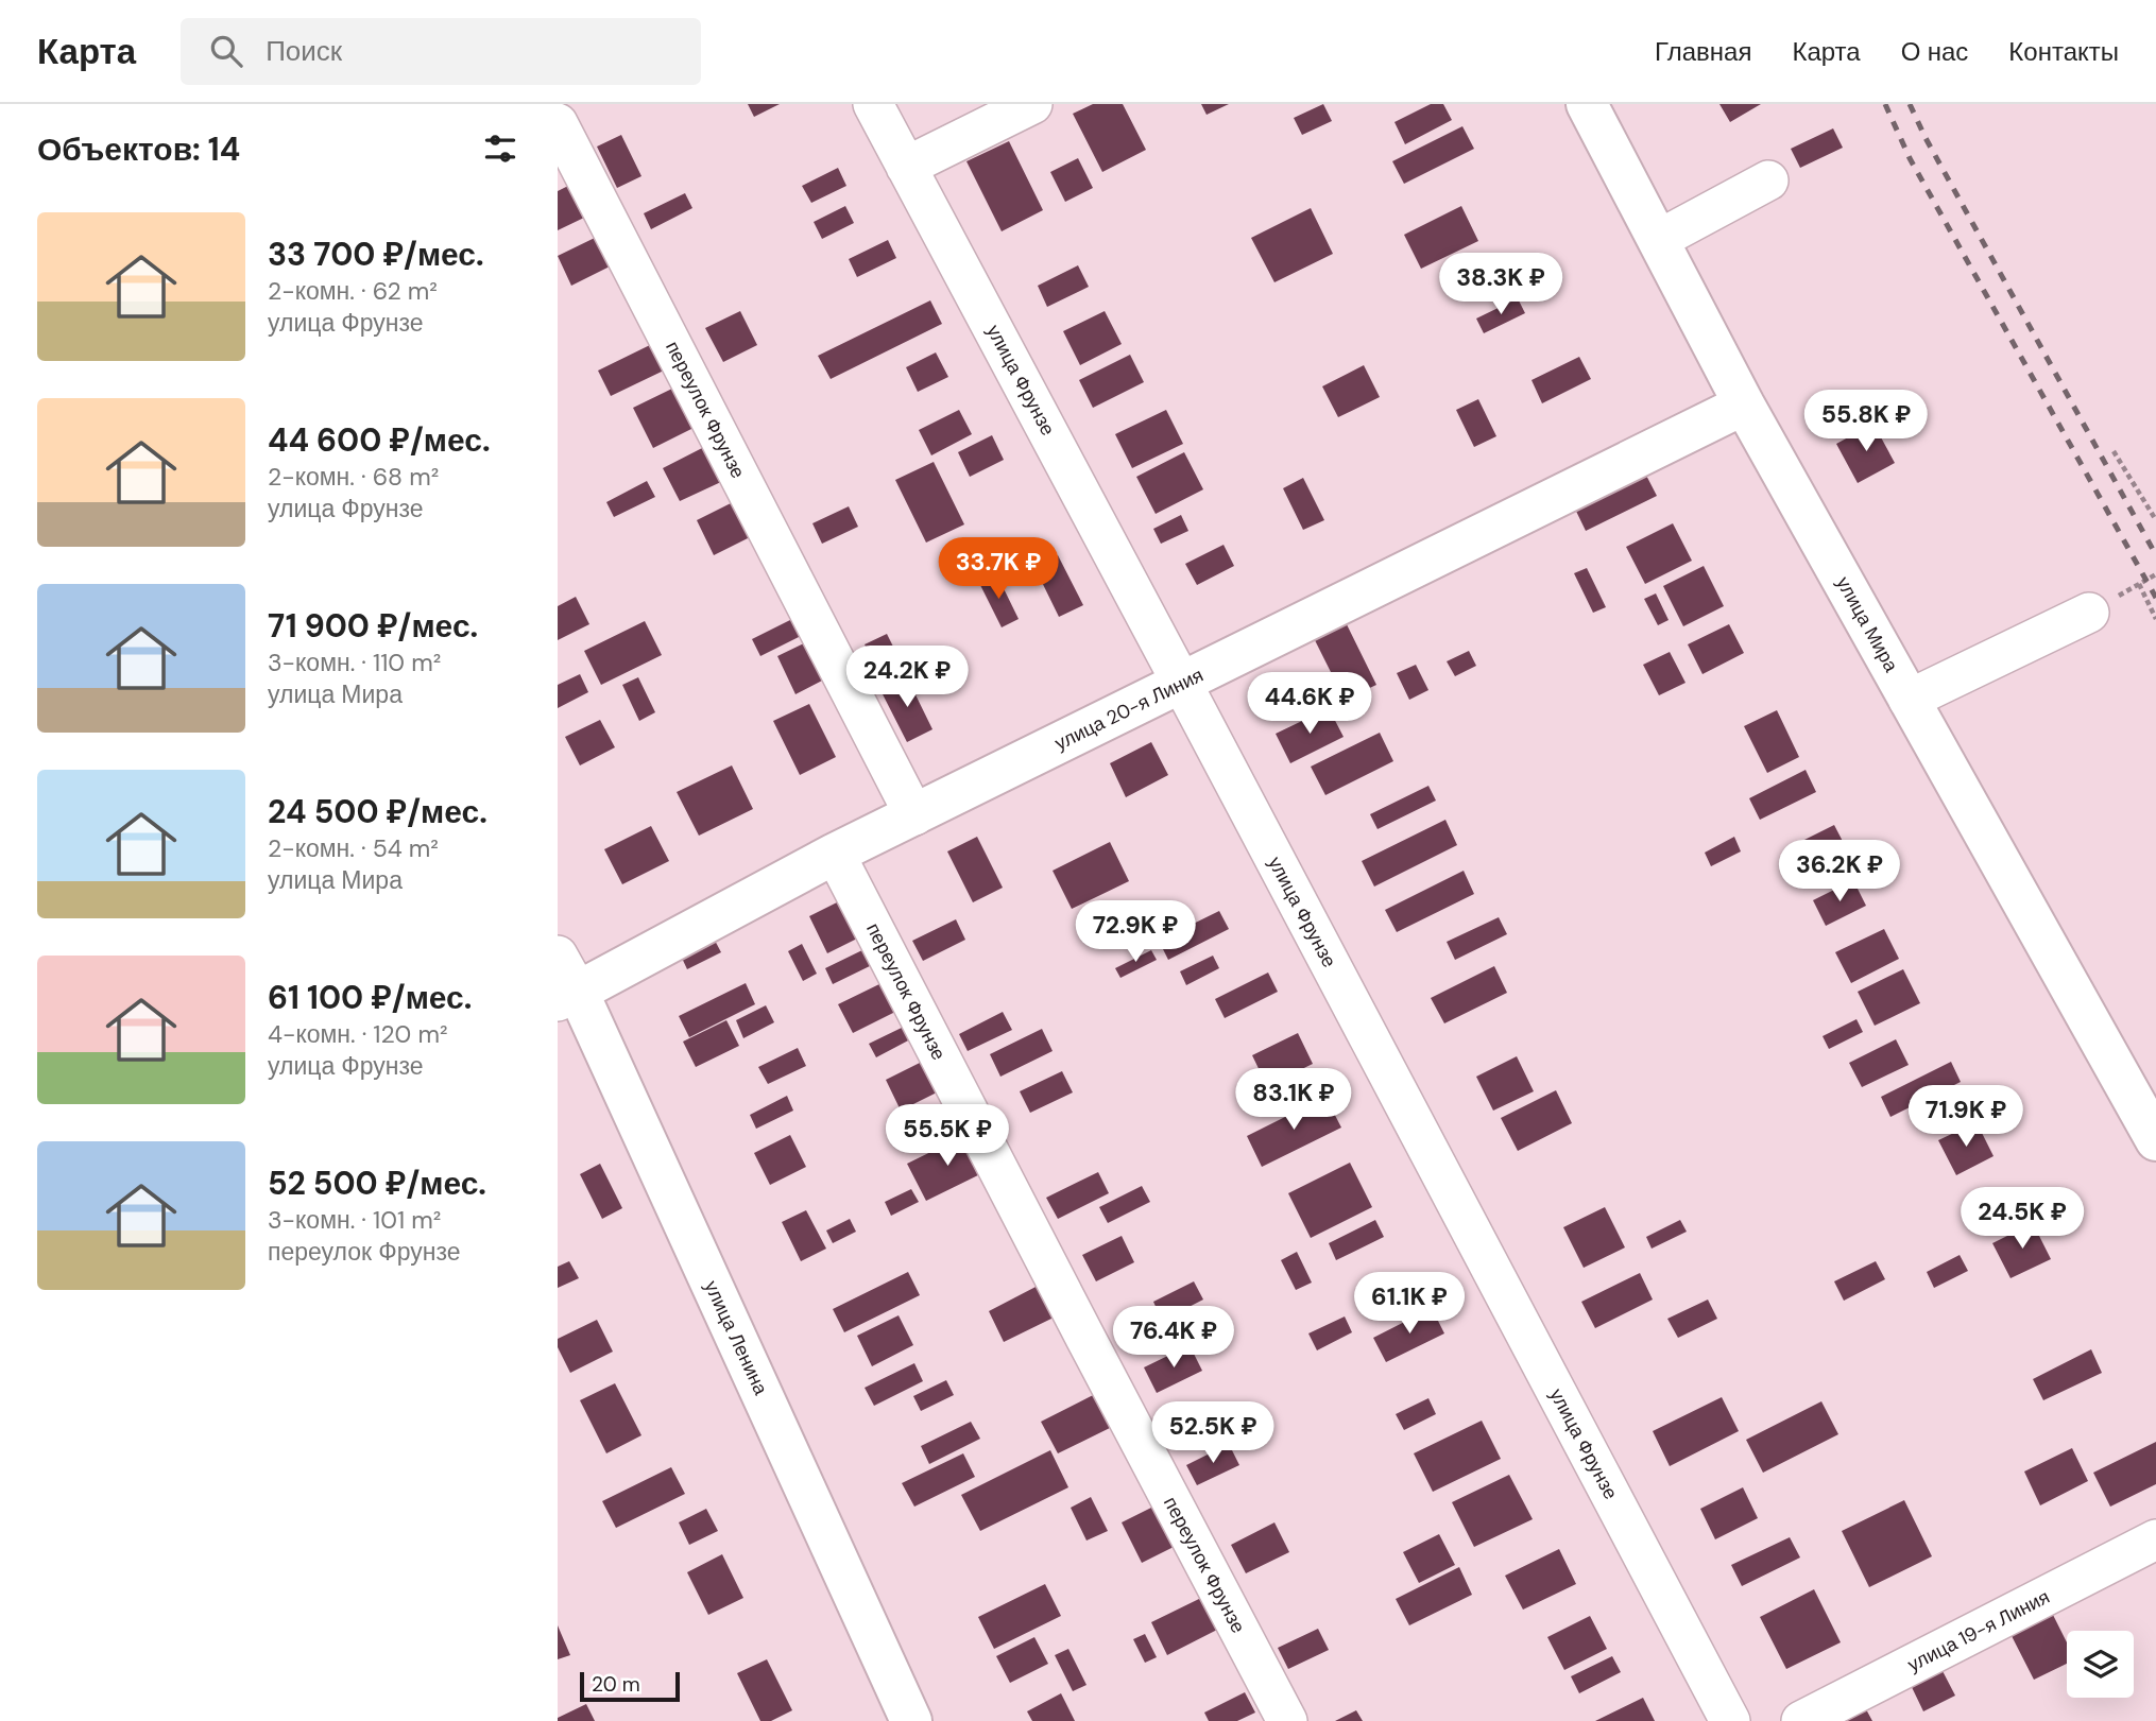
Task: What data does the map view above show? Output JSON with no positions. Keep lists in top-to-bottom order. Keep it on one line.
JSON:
{"streets":{"main road":["улица Мира","улица 20-я Линия","улица Ленина"],"street":["улица Фрунзе","переулок Фрунзе","улица 19-я Линия"]},"crossings":[["улица Фрунзе","улица 20-я Линия"],["переулок Фрунзе","улица 20-я Линия"],["улица Мира","улица 20-я Линия"],["улица 20-я Линия","улица Ленина"]],"scale_bar":"20 m","page":{"header":"Карта","search":"Поиск","nav":["Главная","Карта","О нас","Контакты"],"heading":"Объектов: 14","list":[{"name":"33 700 ₽/мес.","note":"2-комн. · 62 m² · улица Фрунзе"},{"name":"44 600 ₽/мес.","note":"2-комн. · 68 m² · улица Фрунзе"},{"name":"71 900 ₽/мес.","note":"3-комн. · 110 m² · улица Мира"},{"name":"24 500 ₽/мес.","note":"2-комн. · 54 m² · улица Мира"},{"name":"61 100 ₽/мес.","note":"4-комн. · 120 m² · улица Фрунзе"},{"name":"52 500 ₽/мес.","note":"3-комн. · 101 m² · переулок Фрунзе"}],"price":["38.3K ₽","55.8K ₽","33.7K ₽","24.2K ₽","44.6K ₽","36.2K ₽","72.9K ₽","83.1K ₽","71.9K ₽","55.5K ₽","24.5K ₽","61.1K ₽","76.4K ₽","52.5K ₽"],"scale":"20 m"}}
